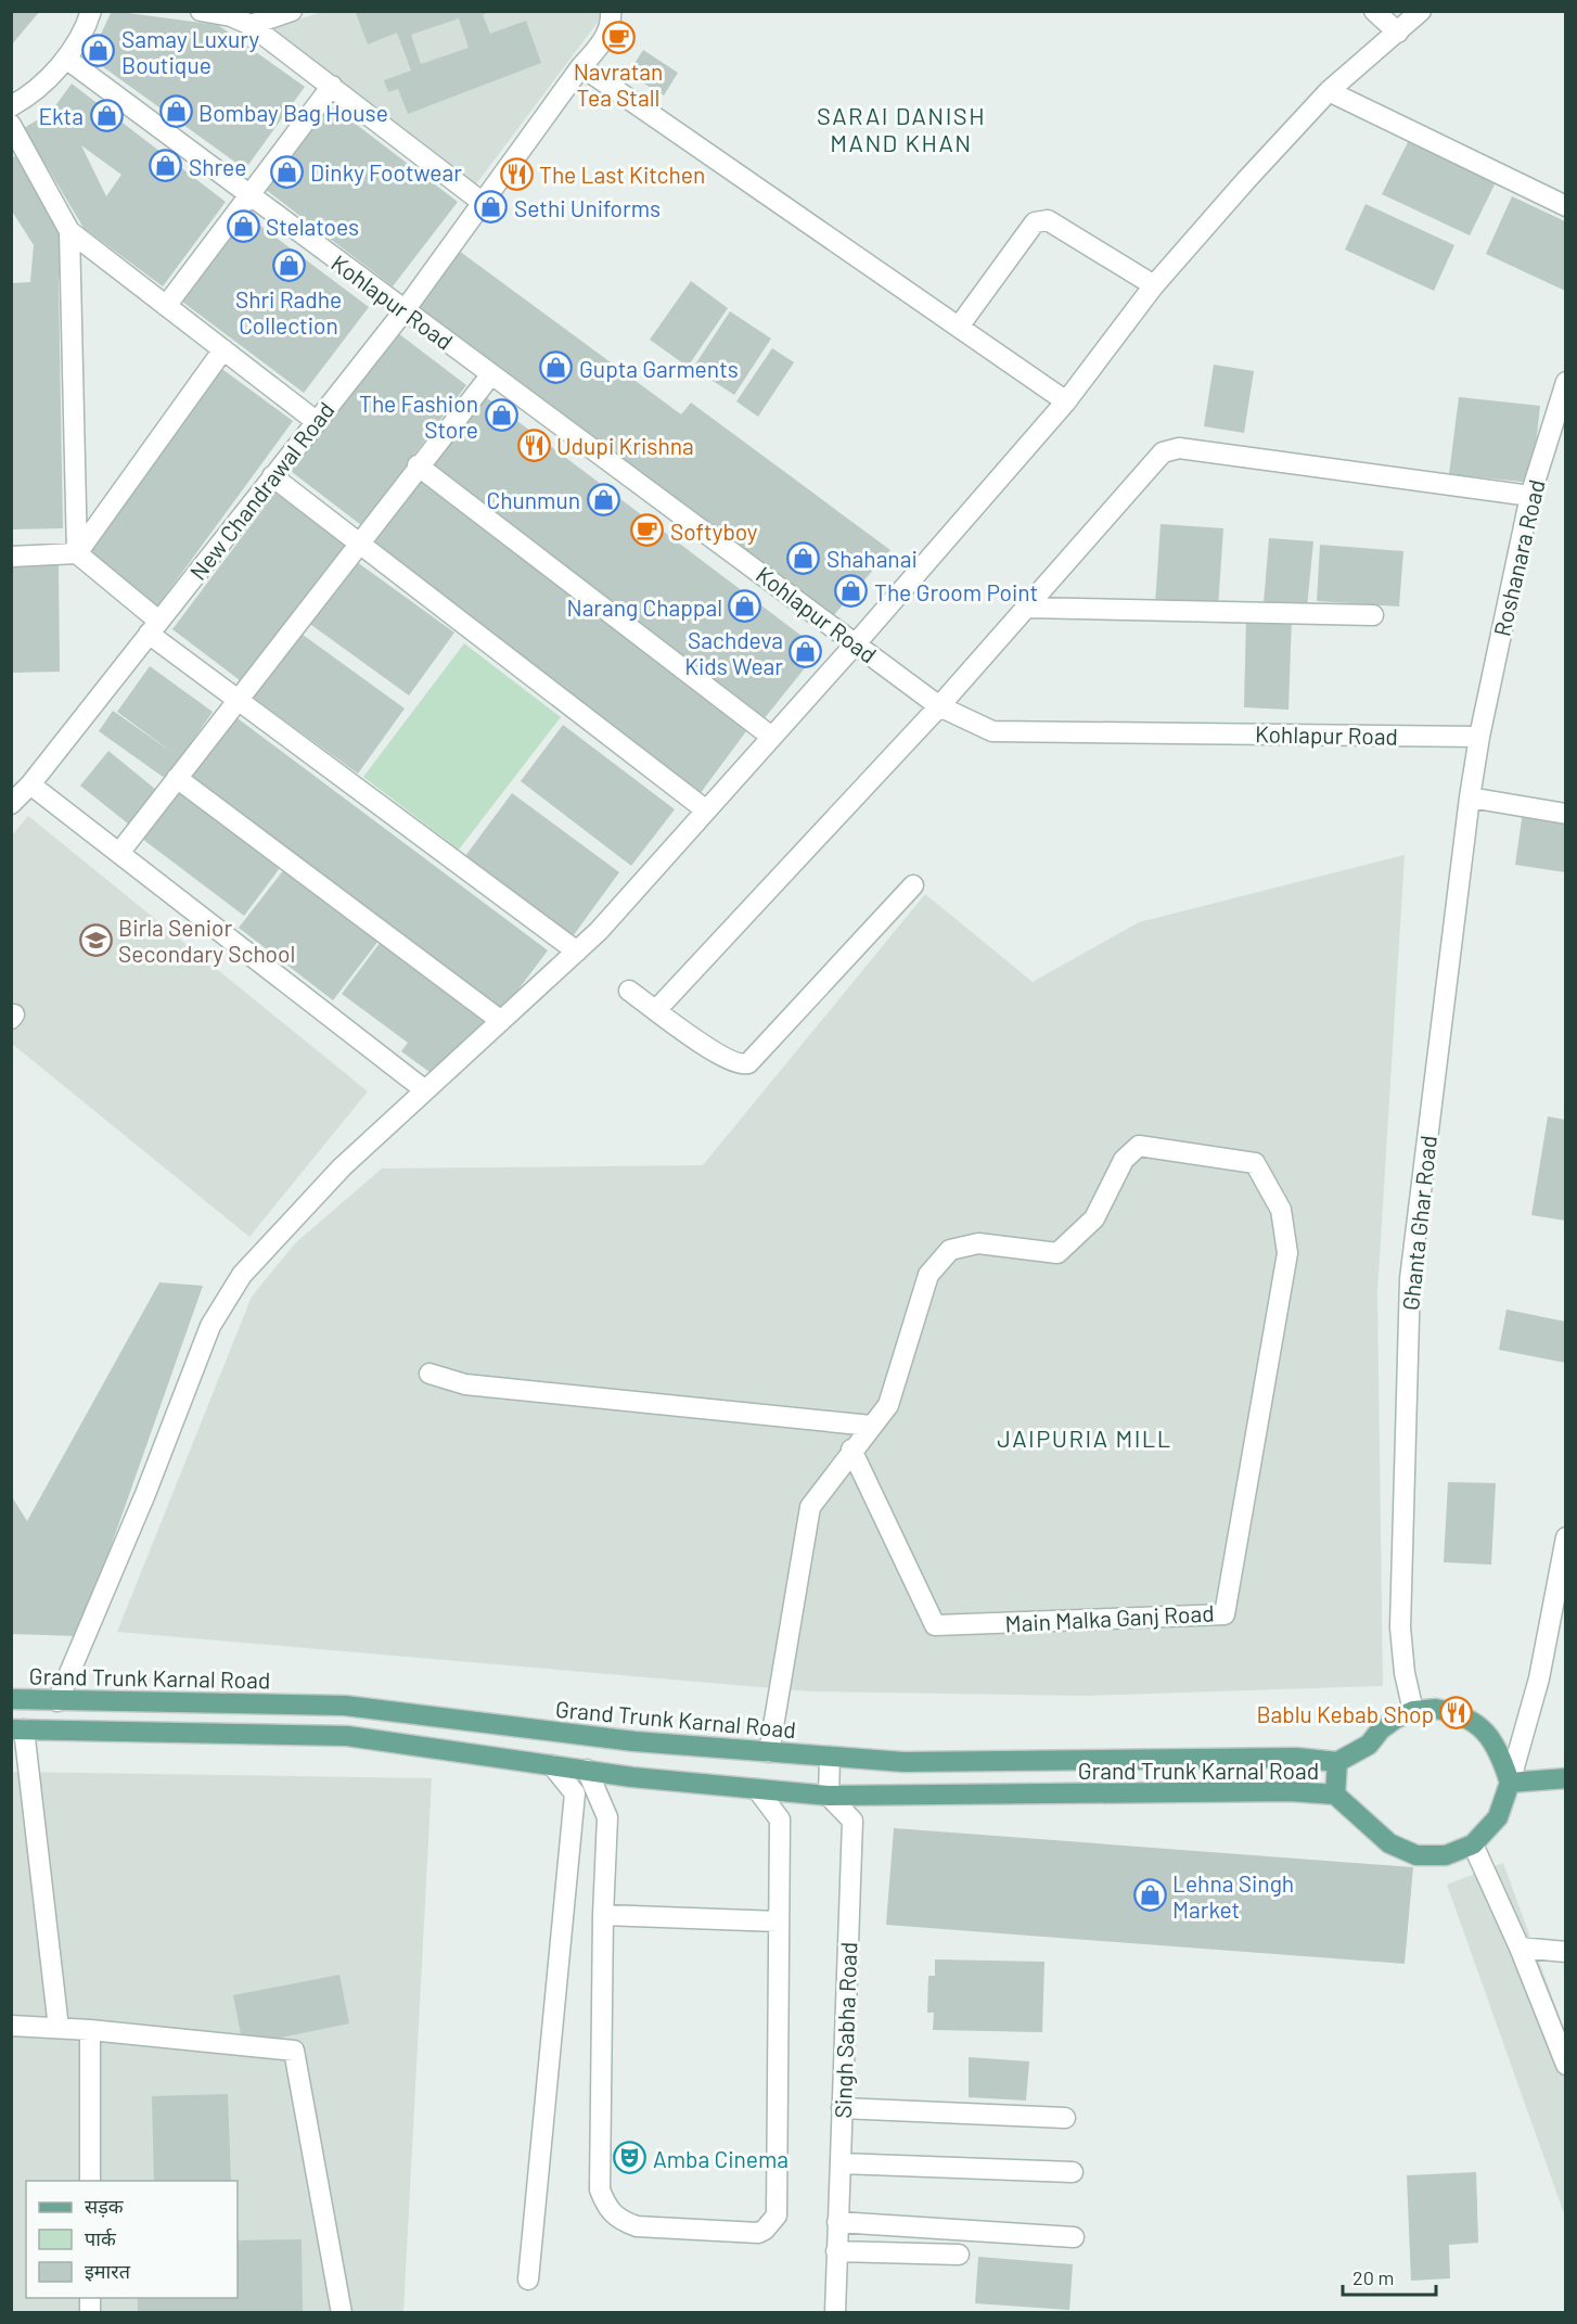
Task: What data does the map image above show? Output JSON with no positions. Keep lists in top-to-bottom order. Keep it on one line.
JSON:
{"streets":{"main road":["Grand Trunk Karnal Road"],"street":["Kohlapur Road","New Chandrawal Road","Roshanara Road","Ghanta Ghar Road","Main Malka Ganj Road","Singh Sabha Road"]},"crossings":[["Kohlapur Road","New Chandrawal Road"],["Kohlapur Road","Roshanara Road"],["Kohlapur Road","Ghanta Ghar Road"],["Roshanara Road","Ghanta Ghar Road"],["Ghanta Ghar Road","Grand Trunk Karnal Road"],["Grand Trunk Karnal Road","Singh Sabha Road"]],"districts":["SARAI DANISH MAND KHAN","JAIPURIA MILL"],"places":{"cafe":["Navratan Tea Stall","Softyboy"],"shop":["Samay Luxury Boutique","Bombay Bag House","Ekta","Shree","Dinky Footwear","Sethi Uniforms","Stelatoes","Shri Radhe Collection","Gupta Garments","The Fashion Store","Chunmun","Shahanai","The Groom Point","Narang Chappal","Sachdeva Kids Wear","Lehna Singh Market"],"restaurant":["The Last Kitchen","Udupi Krishna","Bablu Kebab Shop"],"school or university":["Birla Senior Secondary School"],"theatre":["Amba Cinema"]},"legend":["सड़क","पार्क","इमारत"],"scale_bar":"20 m"}
